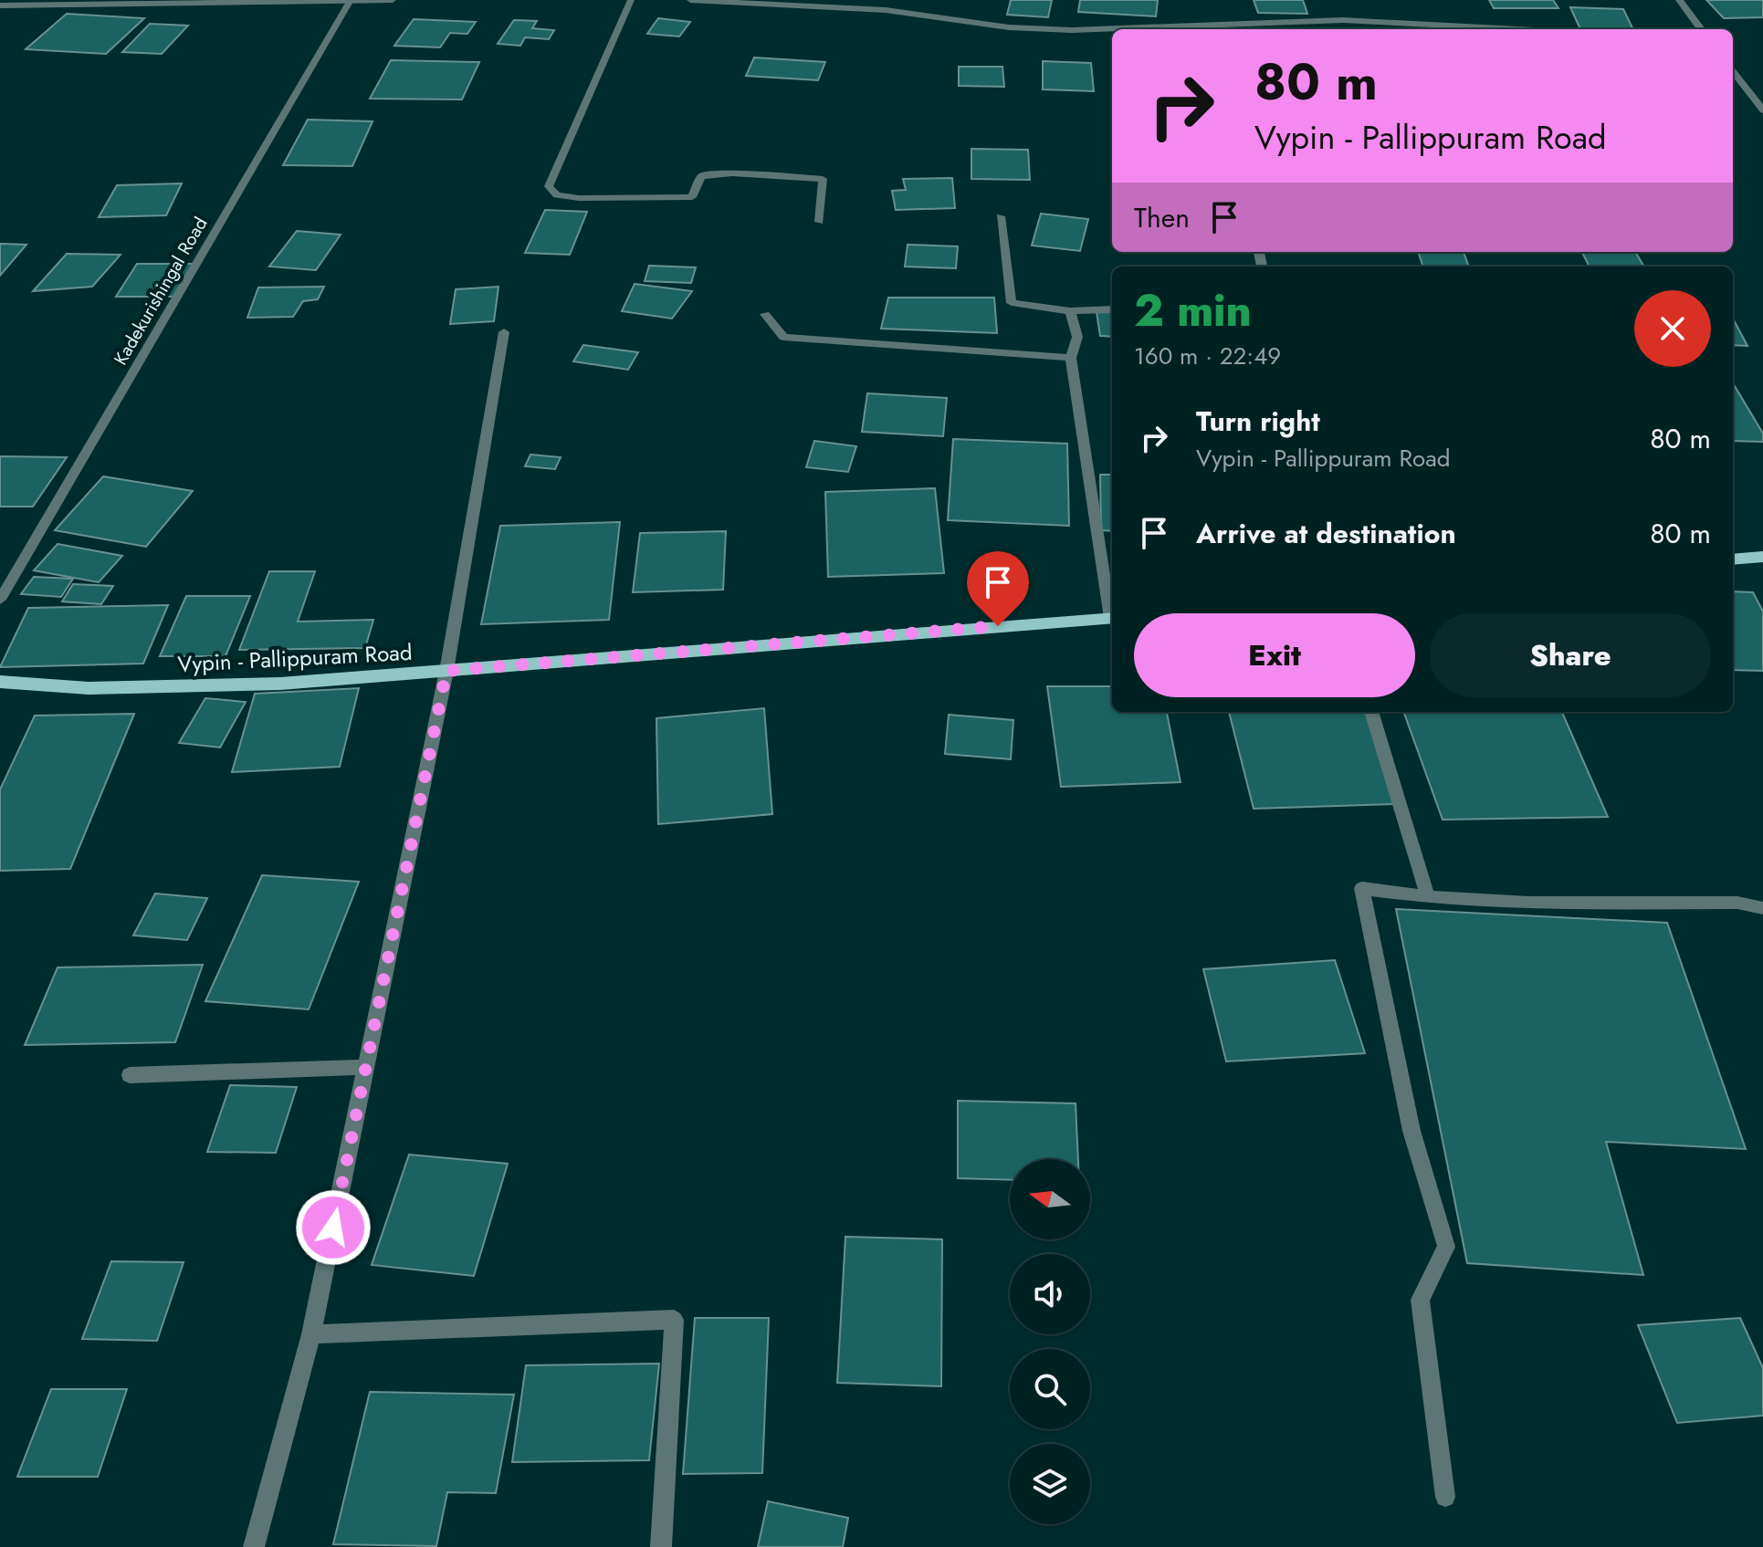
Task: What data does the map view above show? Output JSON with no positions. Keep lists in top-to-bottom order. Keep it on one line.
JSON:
{"streets":{"main road":["Vypin - Pallippuram Road"],"street":["Kadekurishingal Road"]},"north":"left","page":{"turn":["80 m","Vypin - Pallippuram Road"],"then":"Then","heading":["2 min","160 m · 22:49"],"list":[{"name":"Turn right","note":"Vypin - Pallippuram Road","value":"80 m"},{"name":"Arrive at destination","value":"80 m"}],"buttons":["Exit","Share"]}}
